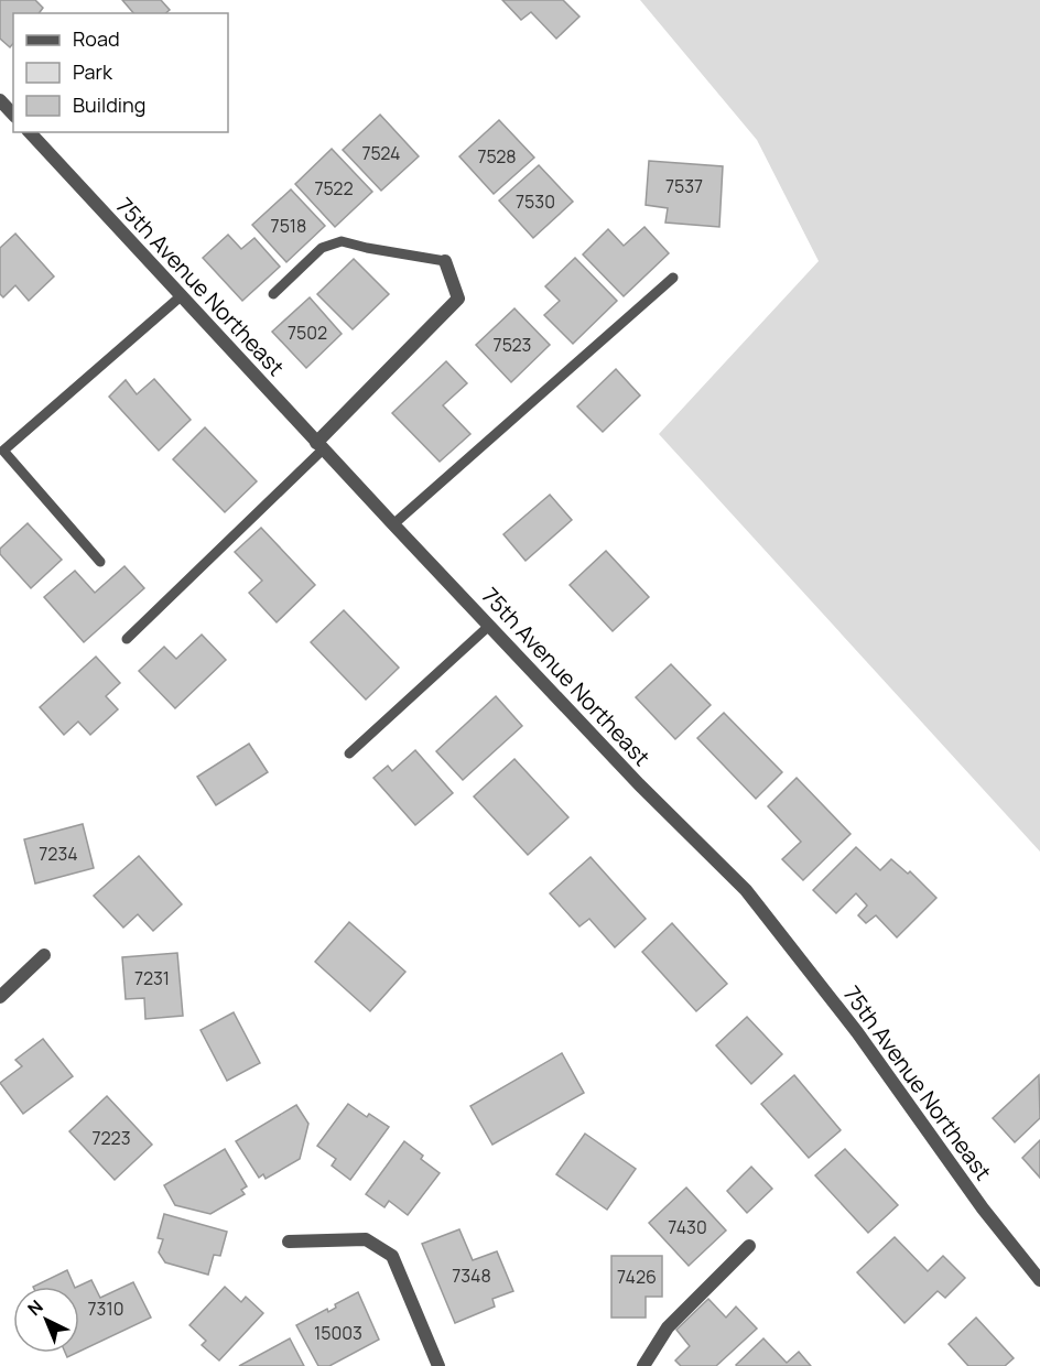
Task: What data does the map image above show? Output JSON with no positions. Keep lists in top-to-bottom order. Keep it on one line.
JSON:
{"streets":{"street":["75th Avenue Northeast"]},"house_numbers":["7524","7528","7537","7522","7530","7518","7502","7523","7234","7231","7223","7430","7348","7426","7310","15003"],"legend":["Road","Park","Building"],"north":"top left"}
